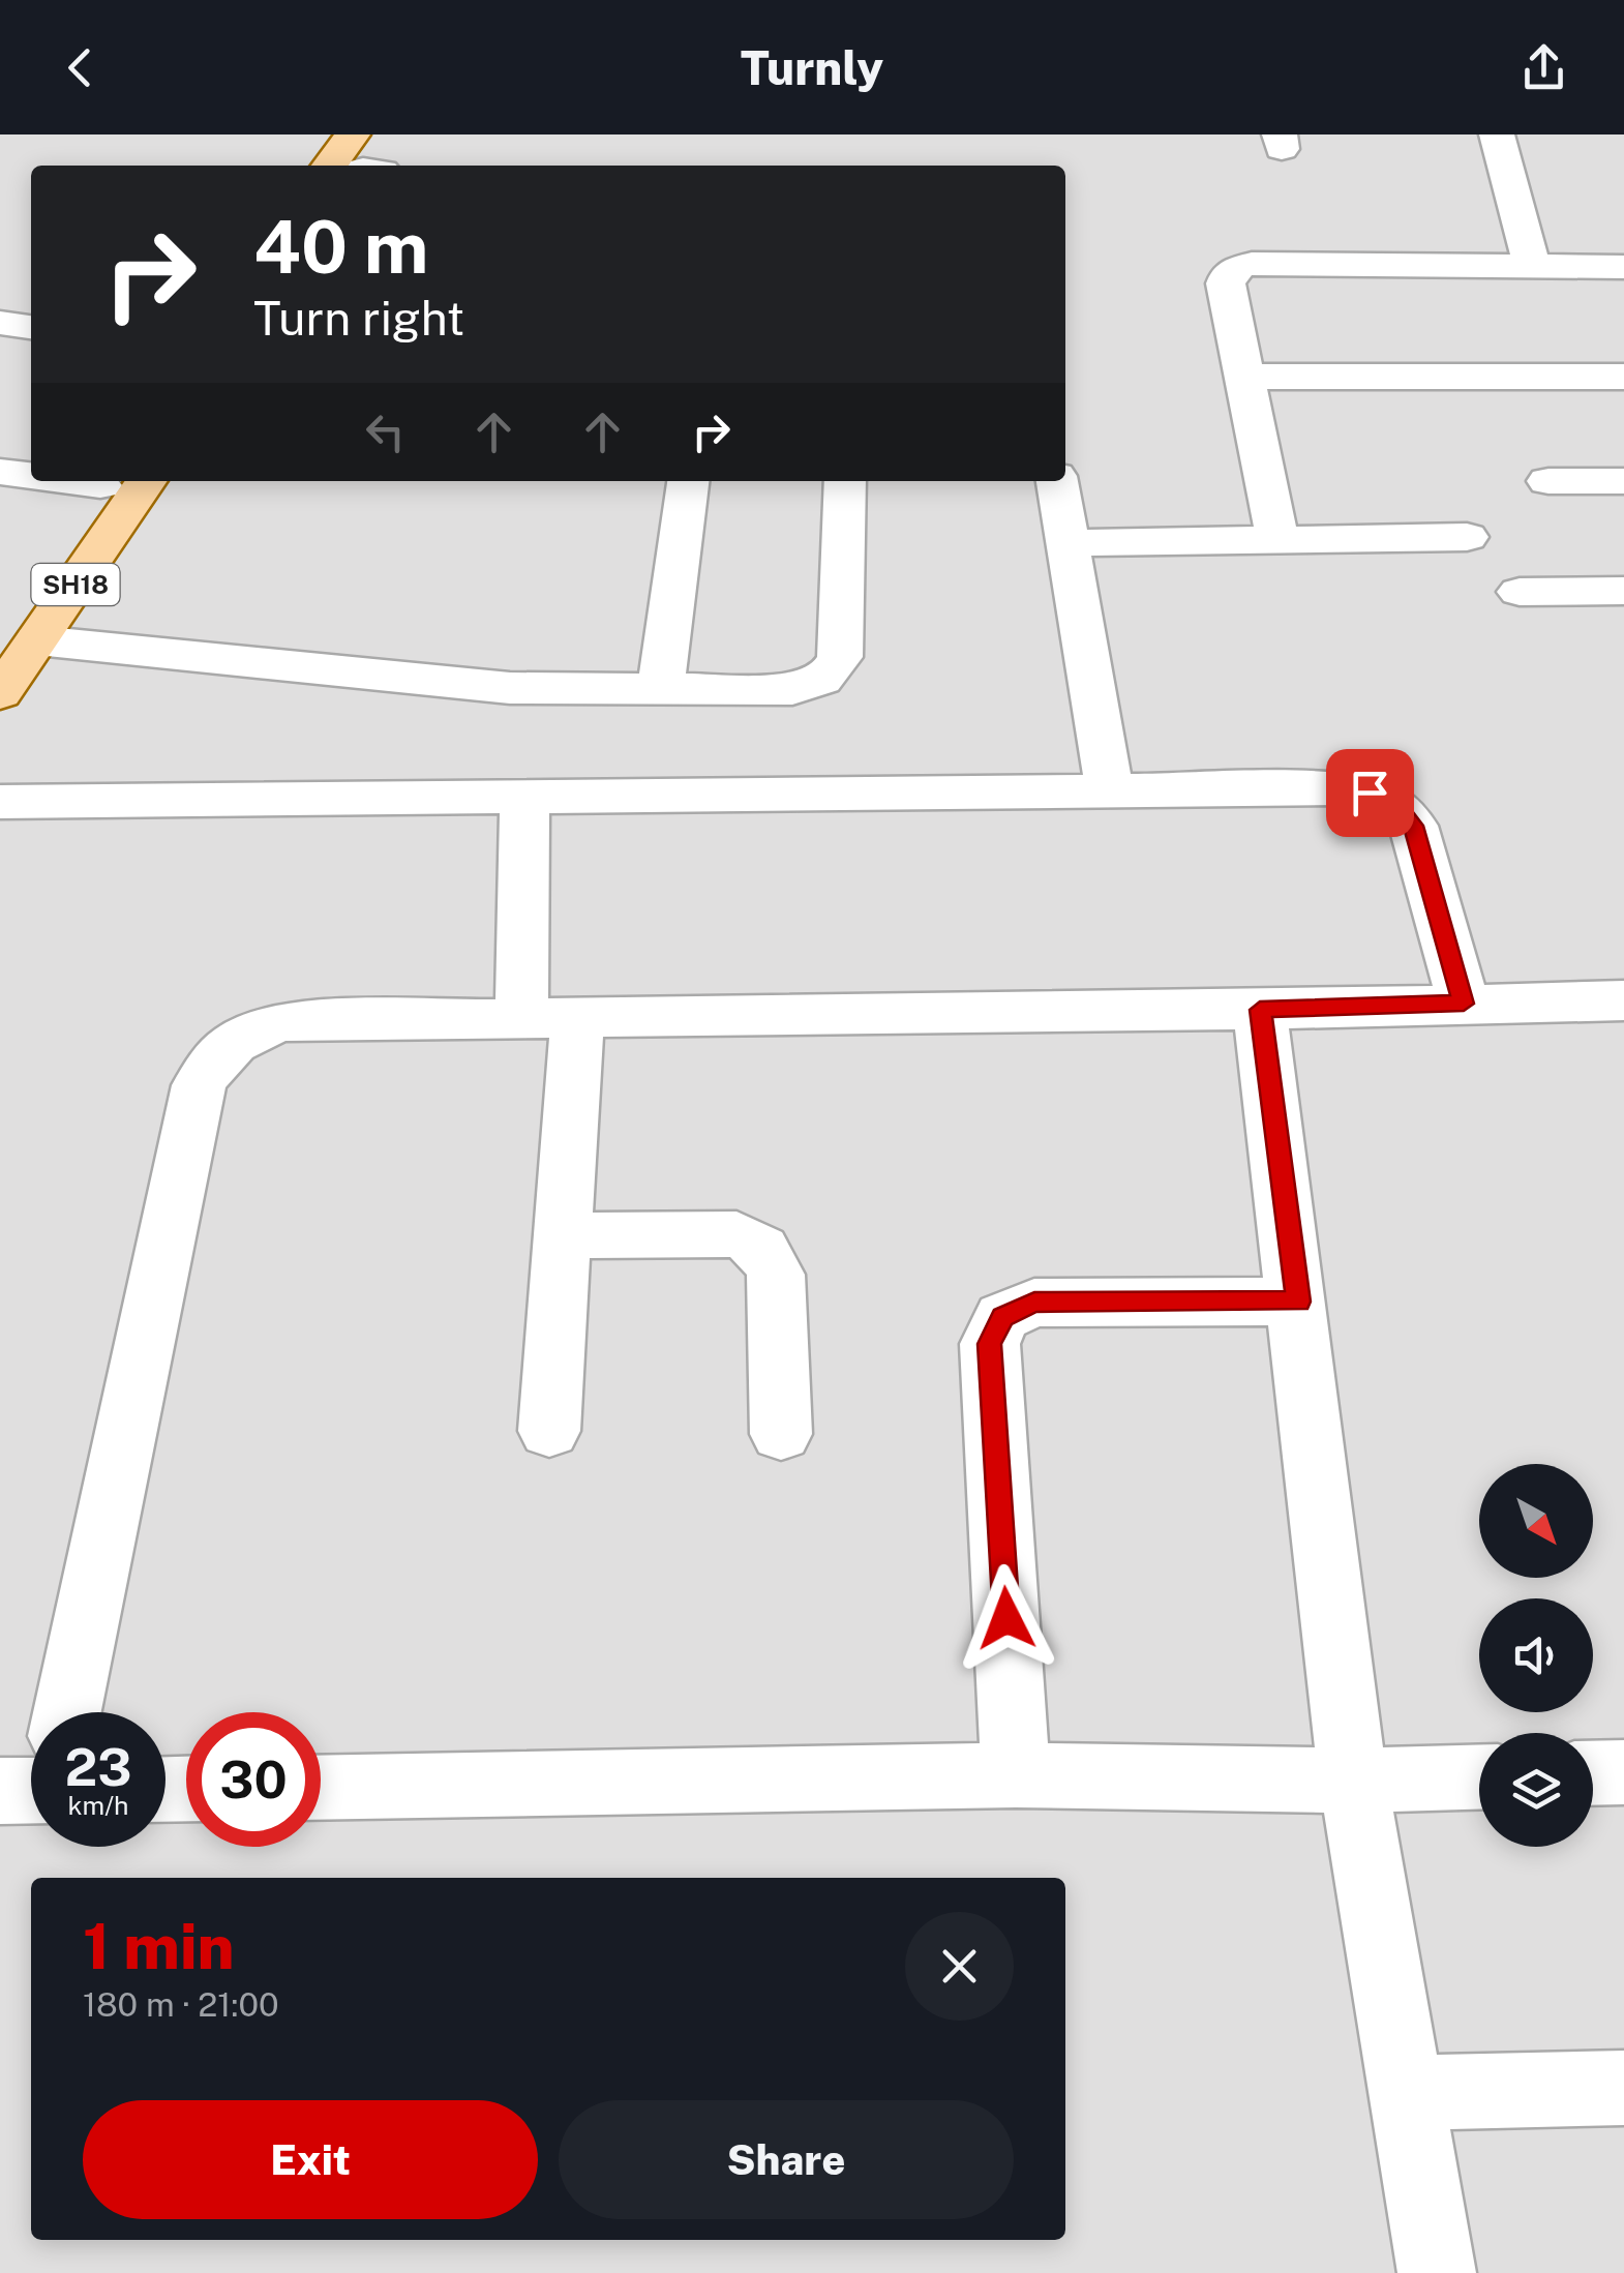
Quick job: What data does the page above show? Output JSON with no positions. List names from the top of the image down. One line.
{"streets":{"main road":["SH18"]},"north":"bottom right","page":{"header":"Turnly","turn":["40 m","Turn right"],"speed":"23 km/h","limit":"30","heading":["1 min","180 m · 21:00"],"buttons":["Exit","Share"]}}
